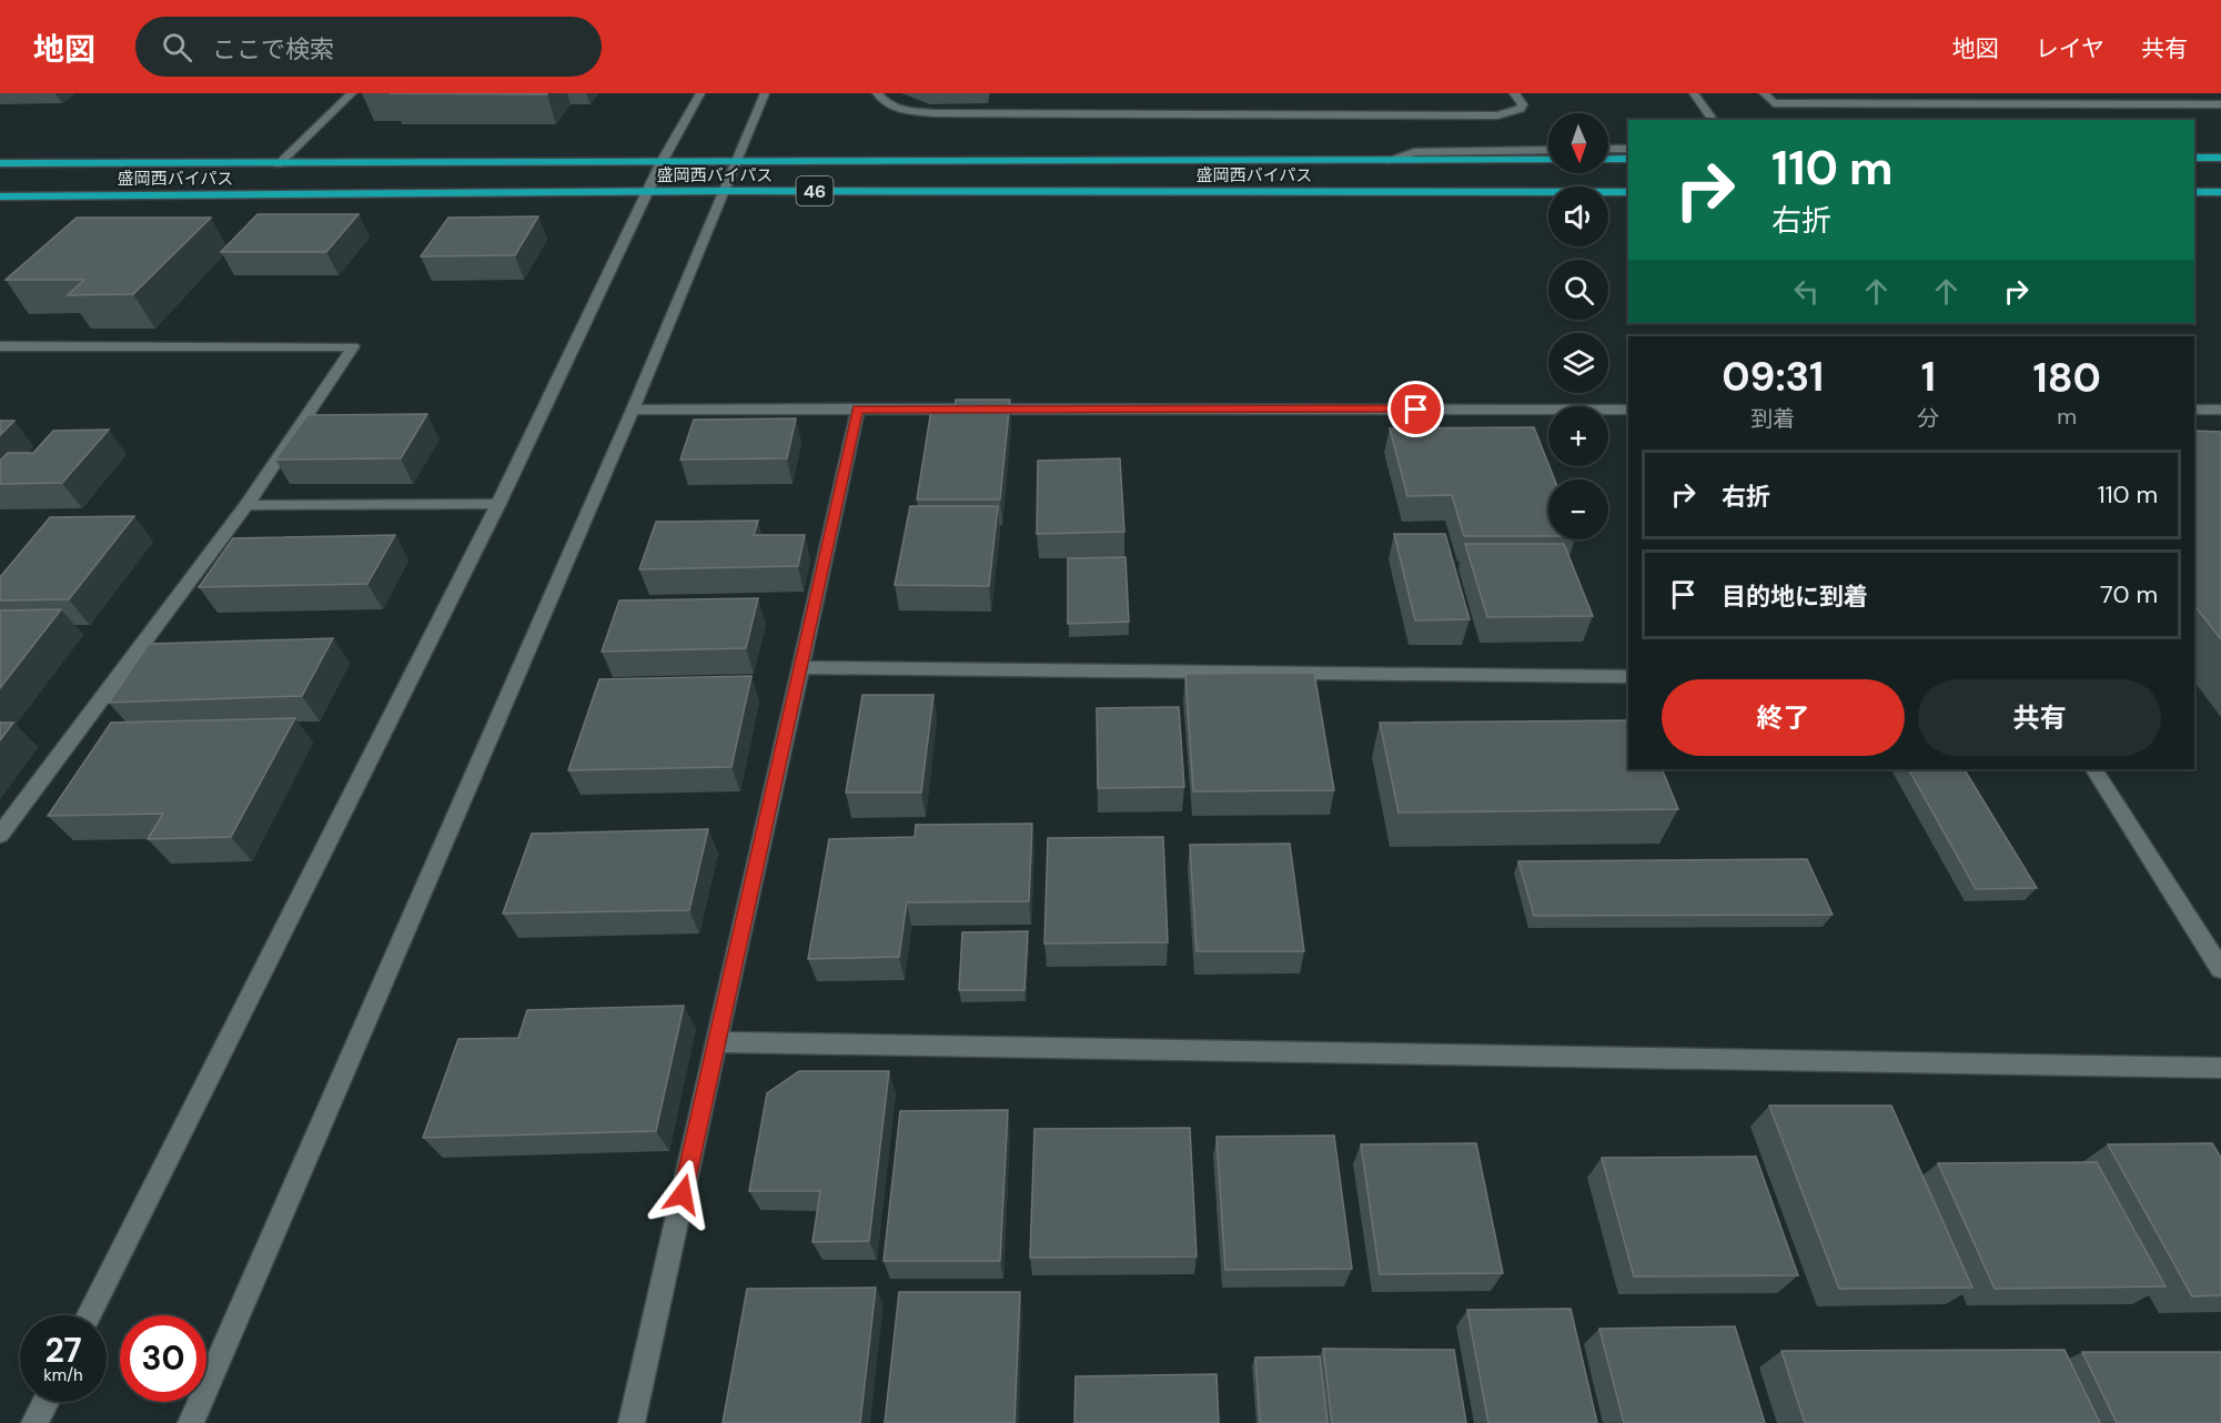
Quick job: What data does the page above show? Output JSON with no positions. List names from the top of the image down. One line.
{"streets":{"highway":["盛岡西バイパス","46"]},"north":"bottom","page":{"header":"地図","search":"ここで検索","nav":["地図","レイヤ","共有"],"map_buttons":["+","−"],"turn":["110 m","右折"],"eta":["09:31","到着","1","分","180","m"],"list":[{"name":"右折","value":"110 m"},{"name":"目的地に到着","value":"70 m"}],"buttons":["終了","共有"],"speed":"27 km/h","limit":"30"}}
